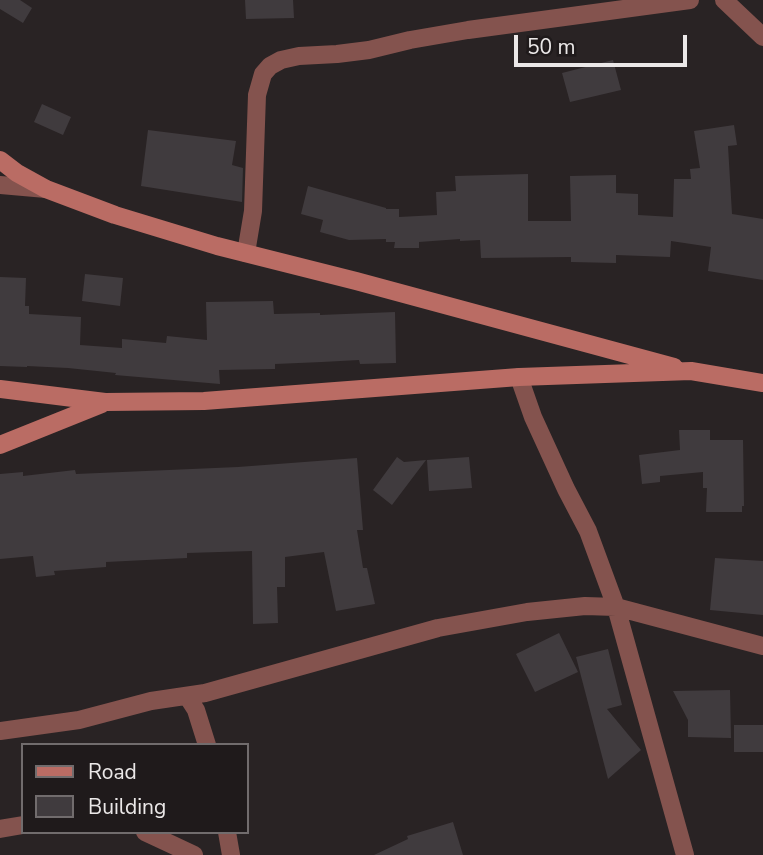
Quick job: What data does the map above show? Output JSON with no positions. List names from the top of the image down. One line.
{"legend":["Road","Building"],"scale_bar":"50 m"}
